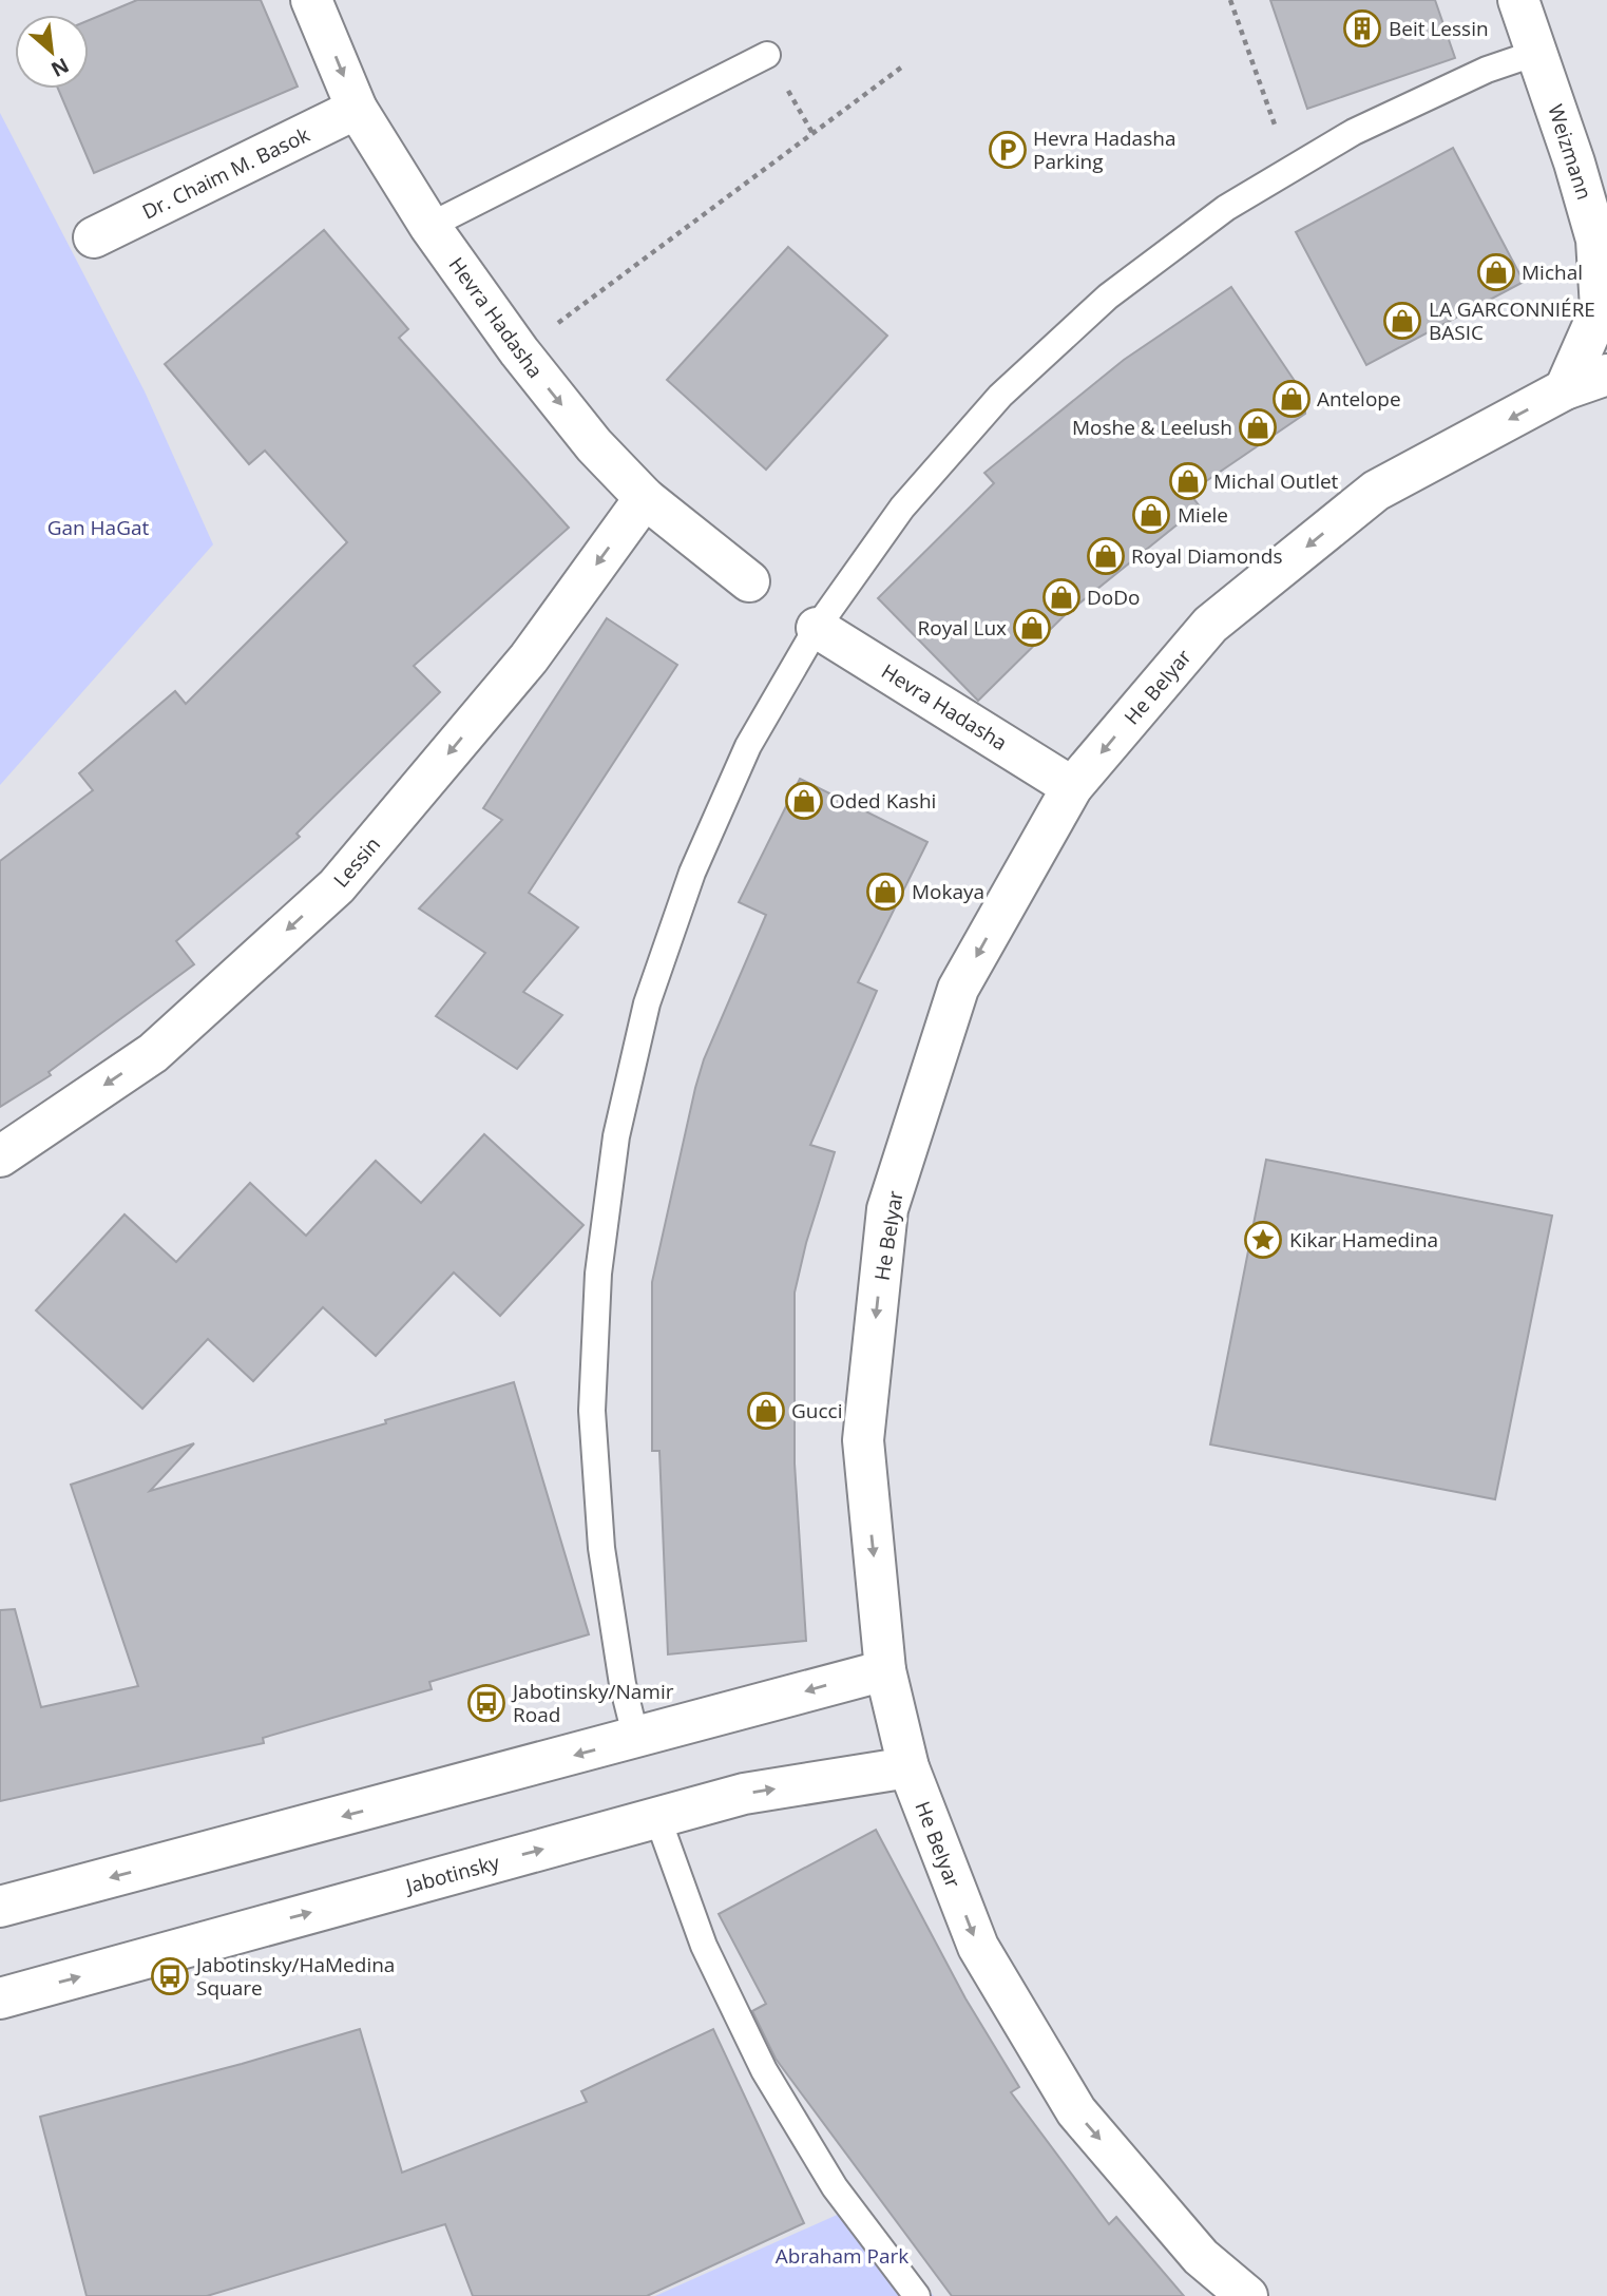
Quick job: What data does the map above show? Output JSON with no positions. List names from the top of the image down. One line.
{"streets":{"street":["Weizmann","Dr. Chaim M. Basok","Hevra Hadasha","He BeIyar","Lessin","Jabotinsky"]},"crossings":[["Weizmann","He BeIyar"],["Dr. Chaim M. Basok","Hevra Hadasha"],["Hevra Hadasha","He BeIyar"],["Hevra Hadasha","Lessin"],["He BeIyar","Jabotinsky"]],"one_way":["He BeIyar","Lessin"],"parks":["Gan HaGat","Abraham Park"],"places":{"building":["Beit Lessin"],"parking":["Hevra Hadasha Parking"],"shop":["Michal","LA GARCONNIÉRE BASIC","Antelope","Moshe & Leelush","Michal Outlet","Miele","Royal Diamonds","DoDo","Royal Lux","Oded Kashi","Mokaya","Gucci"],"place":["Kikar Hamedina"],"bus stop":["Jabotinsky/Namir Road","Jabotinsky/HaMedina Square"]},"north":"bottom right"}
